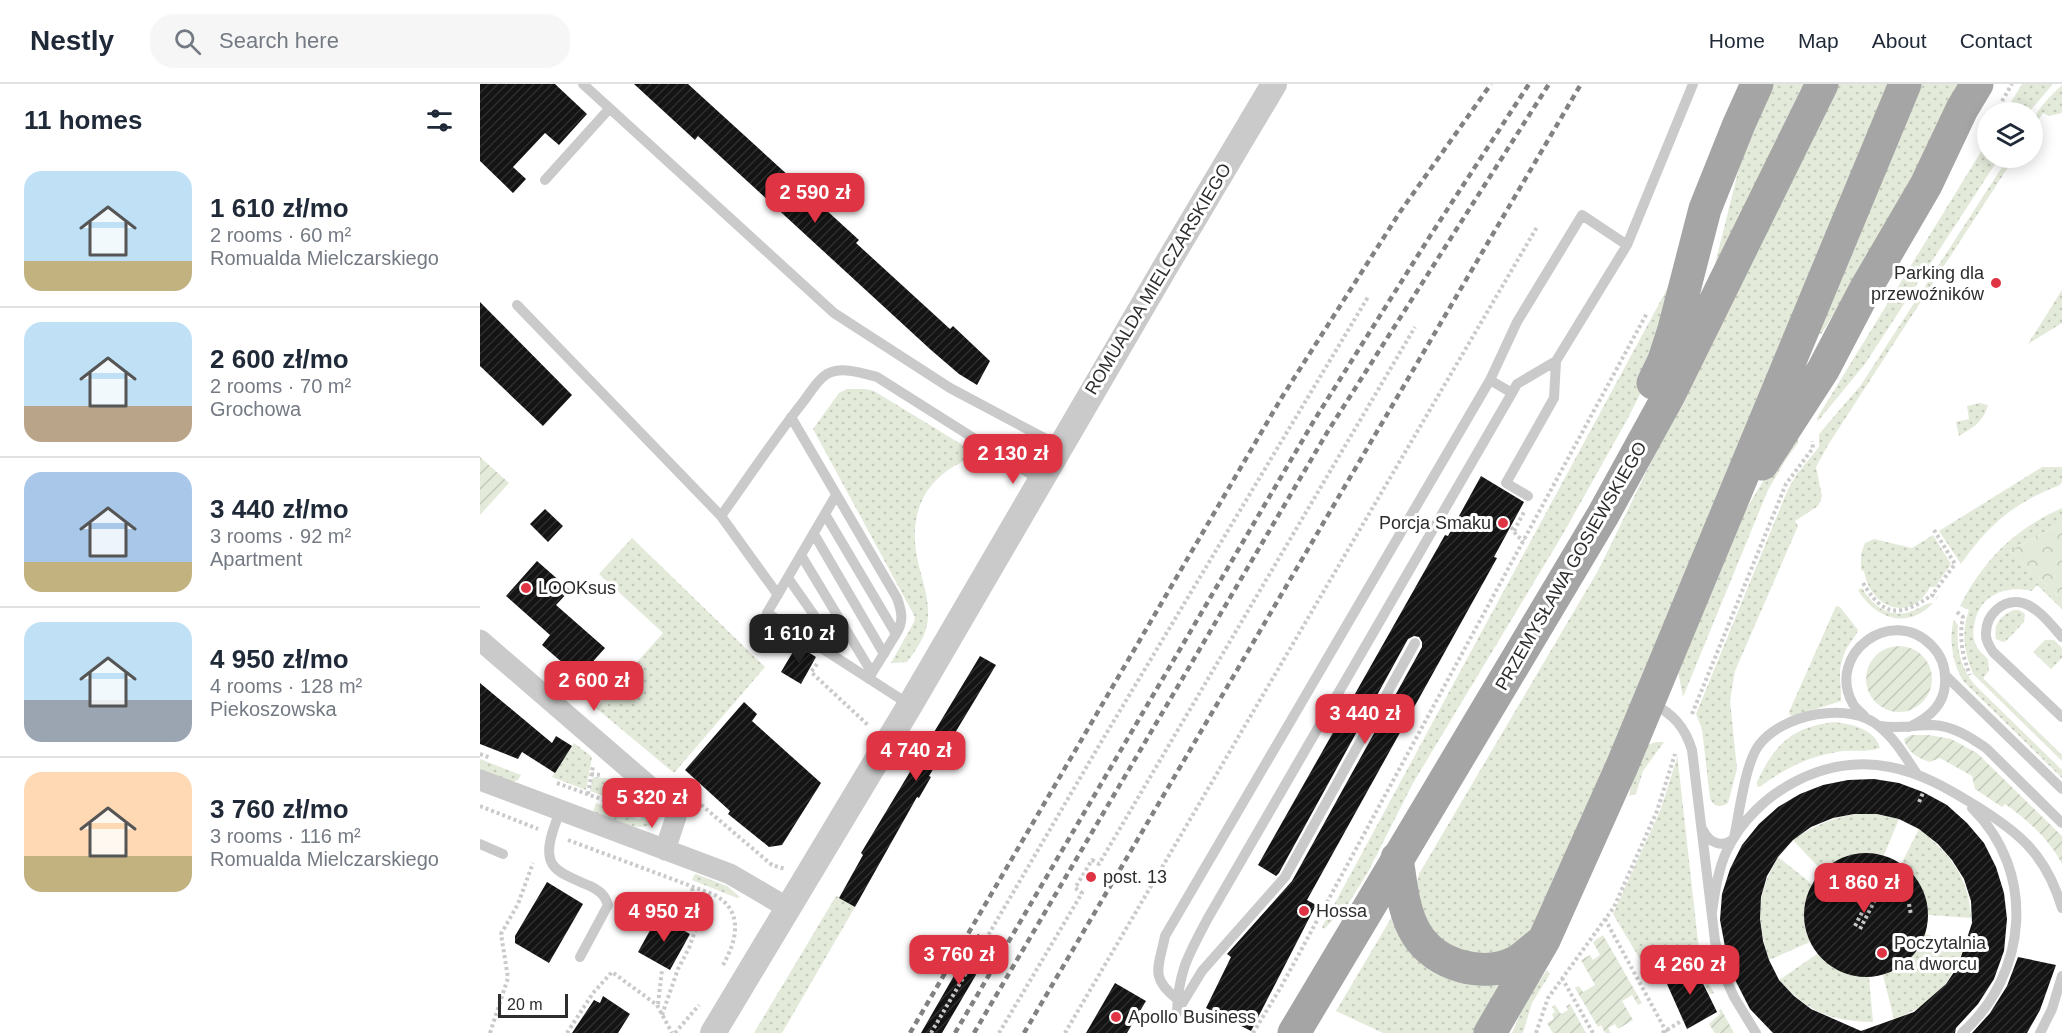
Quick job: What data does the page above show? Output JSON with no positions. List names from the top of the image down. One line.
{"streets":{"main road":["PRZEMYSŁAWA GOSIEWSKIEGO"],"street":["ROMUALDA MIELCZARSKIEGO"]},"places":["Parking dla przewoźników","Porcja Smaku","LOOKsus","post. 13","Hossa","Poczytalnia na dworcu","Apollo Business"],"scale_bar":"20 m","page":{"header":"Nestly","search":"Search here","nav":["Home","Map","About","Contact"],"heading":"11 homes","list":[{"name":"1 610 zł/mo","note":"2 rooms · 60 m² · Romualda Mielczarskiego"},{"name":"2 600 zł/mo","note":"2 rooms · 70 m² · Grochowa"},{"name":"3 440 zł/mo","note":"3 rooms · 92 m² · Apartment"},{"name":"4 950 zł/mo","note":"4 rooms · 128 m² · Piekoszowska"},{"name":"3 760 zł/mo","note":"3 rooms · 116 m² · Romualda Mielczarskiego"}],"price":["2 590 zł","2 130 zł","1 610 zł","2 600 zł","3 440 zł","4 740 zł","5 320 zł","1 860 zł","4 950 zł","3 760 zł","4 260 zł"],"scale":"20 m"}}
